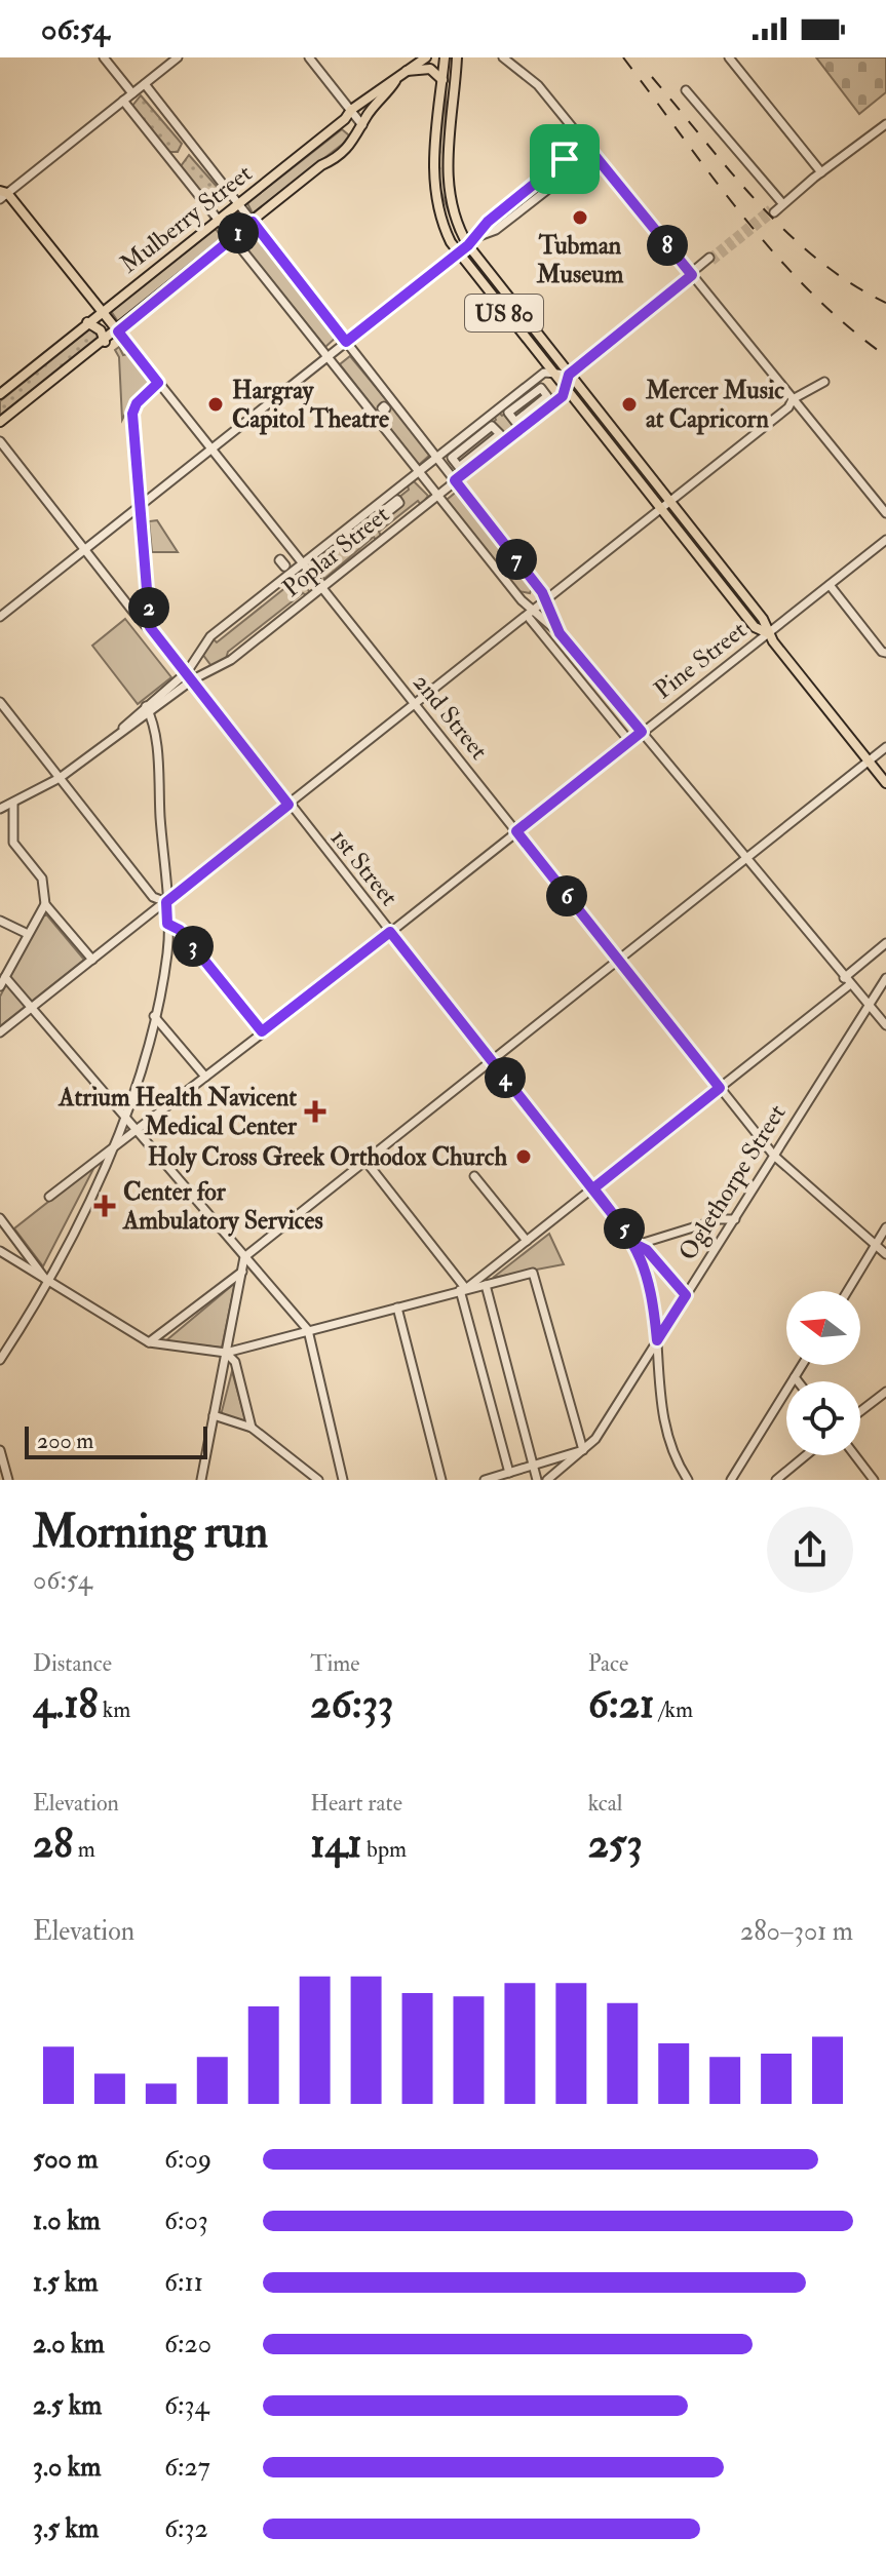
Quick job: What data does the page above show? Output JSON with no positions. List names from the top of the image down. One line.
{"streets":{"main road":["Mulberry Street","US 80","2nd Street"],"street":["Poplar Street","Pine Street","1st Street","Oglethorpe Street"]},"crossings":[["Mulberry Street","2nd Street"],["US 80","Poplar Street"],["US 80","Pine Street"],["Poplar Street","2nd Street"],["Poplar Street","1st Street"],["Pine Street","2nd Street"],["Pine Street","1st Street"],["2nd Street","Oglethorpe Street"],["1st Street","Oglethorpe Street"]],"places":{"other":["Tubman Museum","Hargray Capitol Theatre","Mercer Music at Capricorn","Holy Cross Greek Orthodox Church"],"health":["Atrium Health Navicent Medical Center","Center for Ambulatory Services"]},"scale_bar":"200 m","north":"left","page":{"status":"06:54","pins":["1","8","7","2","6","3","4","5"],"scale":"200 m","heading":["Morning run","06:54"],"stats":[["Distance","4.18 km"],["Time","26:33"],["Pace","6:21 /km"],["Elevation","28 m"],["Heart rate","141 bpm"],["kcal","253"]],"chart":["Elevation","280–301 m"],"list":[{"name":"500 m","note":"6:09"},{"name":"1.0 km","note":"6:03"},{"name":"1.5 km","note":"6:11"},{"name":"2.0 km","note":"6:20"},{"name":"2.5 km","note":"6:34"},{"name":"3.0 km","note":"6:27"},{"name":"3.5 km","note":"6:32"}]}}
